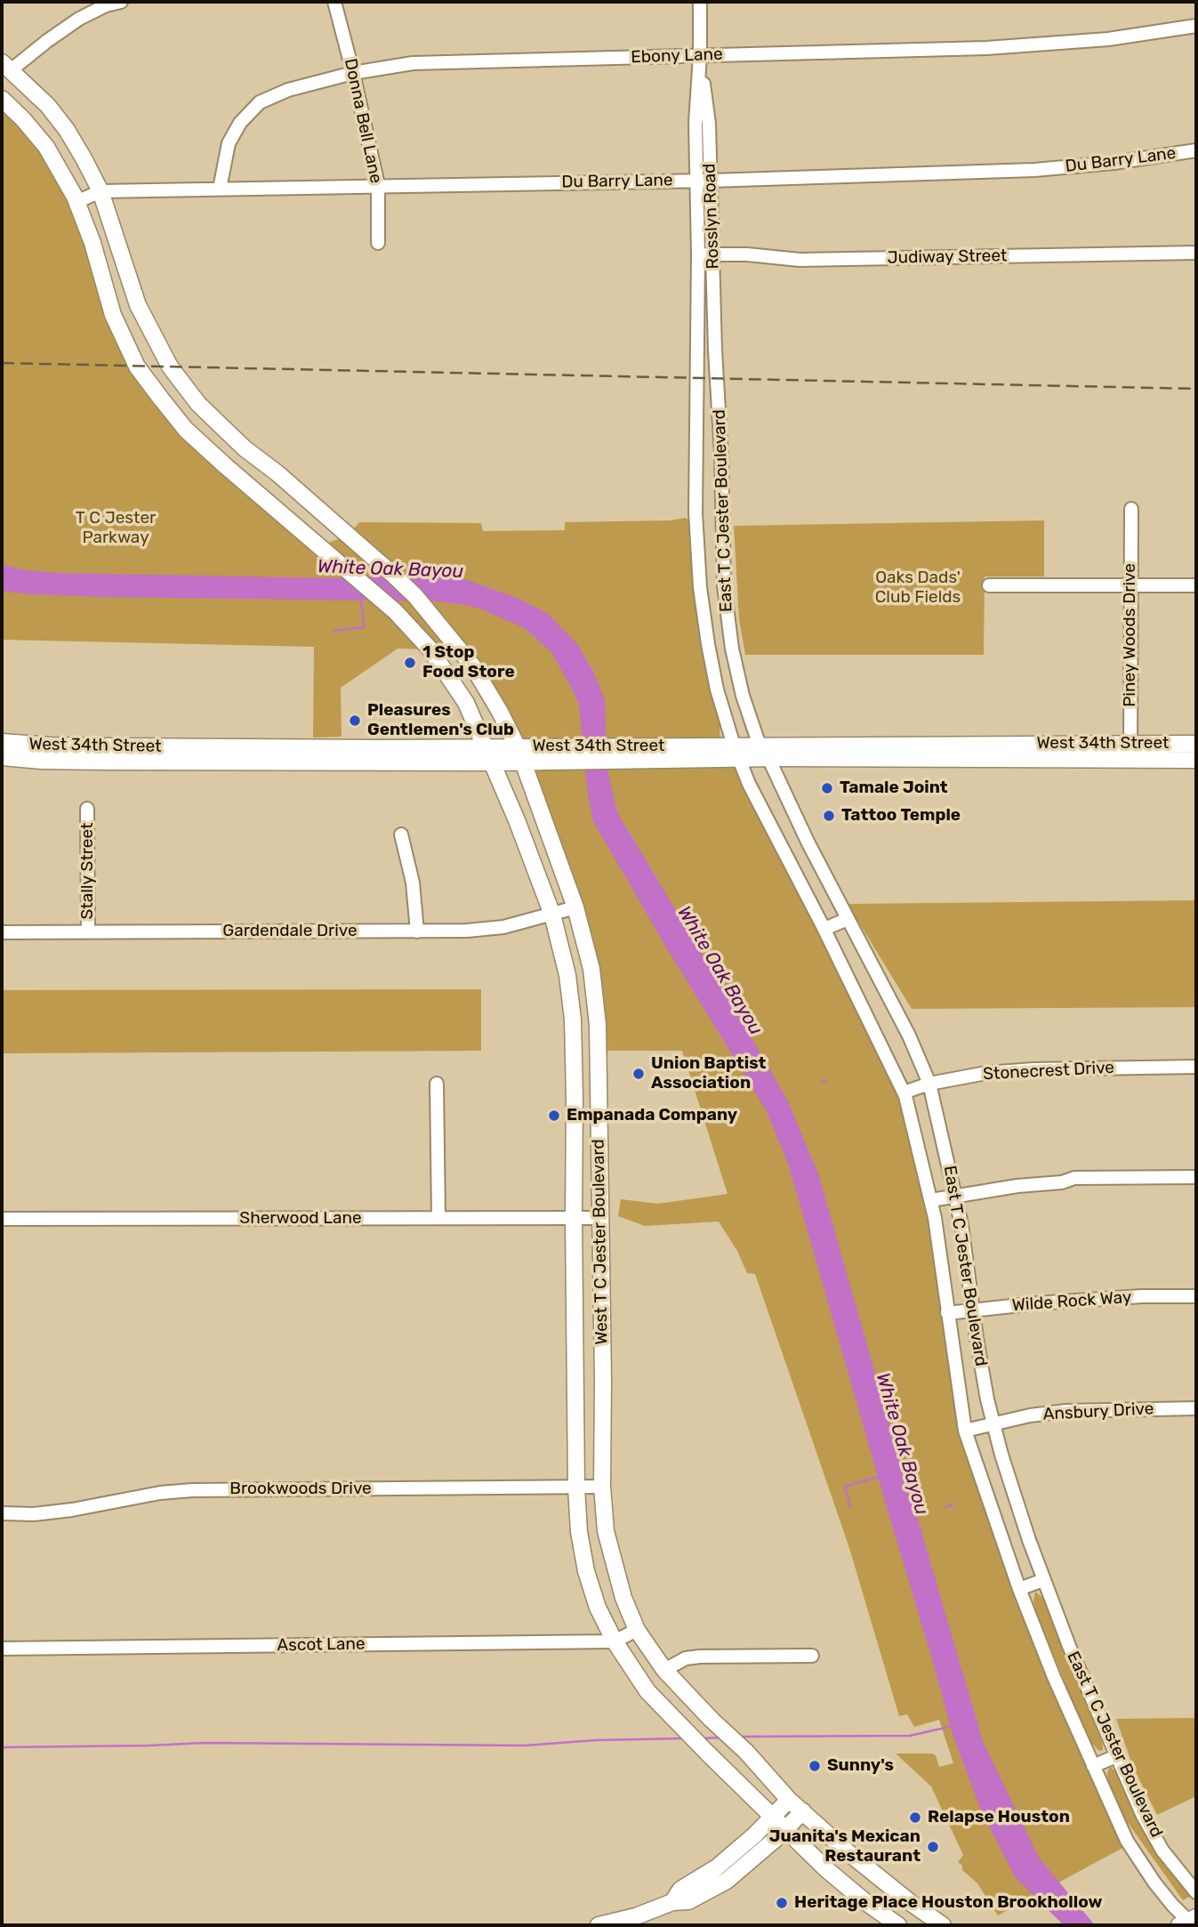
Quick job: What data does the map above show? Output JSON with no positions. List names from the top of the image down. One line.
{"streets":{"main road":["West 34th Street","West T C Jester Boulevard"],"street":["Ebony Lane","Donna Bell Lane","Du Barry Lane","Rosslyn Road","Judiway Street","East T C Jester Boulevard","Piney Woods Drive","Stally Street","Gardendale Drive","Stonecrest Drive","Sherwood Lane","Wilde Rock Way","Ansbury Drive","Brookwoods Drive","Ascot Lane"]},"crossings":[["Ebony Lane","Donna Bell Lane"],["Ebony Lane","Du Barry Lane"],["Ebony Lane","Rosslyn Road"],["Donna Bell Lane","Du Barry Lane"],["Du Barry Lane","Rosslyn Road"],["Du Barry Lane","West T C Jester Boulevard"],["Rosslyn Road","Judiway Street"],["Rosslyn Road","East T C Jester Boulevard"],["East T C Jester Boulevard","West 34th Street"],["East T C Jester Boulevard","Stonecrest Drive"],["East T C Jester Boulevard","Wilde Rock Way"],["East T C Jester Boulevard","Ansbury Drive"],["Piney Woods Drive","West 34th Street"],["West 34th Street","West T C Jester Boulevard"],["Stally Street","Gardendale Drive"],["Gardendale Drive","West T C Jester Boulevard"],["Sherwood Lane","West T C Jester Boulevard"],["West T C Jester Boulevard","Brookwoods Drive"],["West T C Jester Boulevard","Ascot Lane"]],"water":["White Oak Bayou"],"parks":["T C Jester Parkway","Oaks Dads' Club Fields"],"places":["1 Stop Food Store","Pleasures Gentlemen's Club","Tamale Joint","Tattoo Temple","Union Baptist Association","Empanada Company","Sunny's","Relapse Houston","Juanita's Mexican Restaurant","Heritage Place Houston Brookhollow"]}
